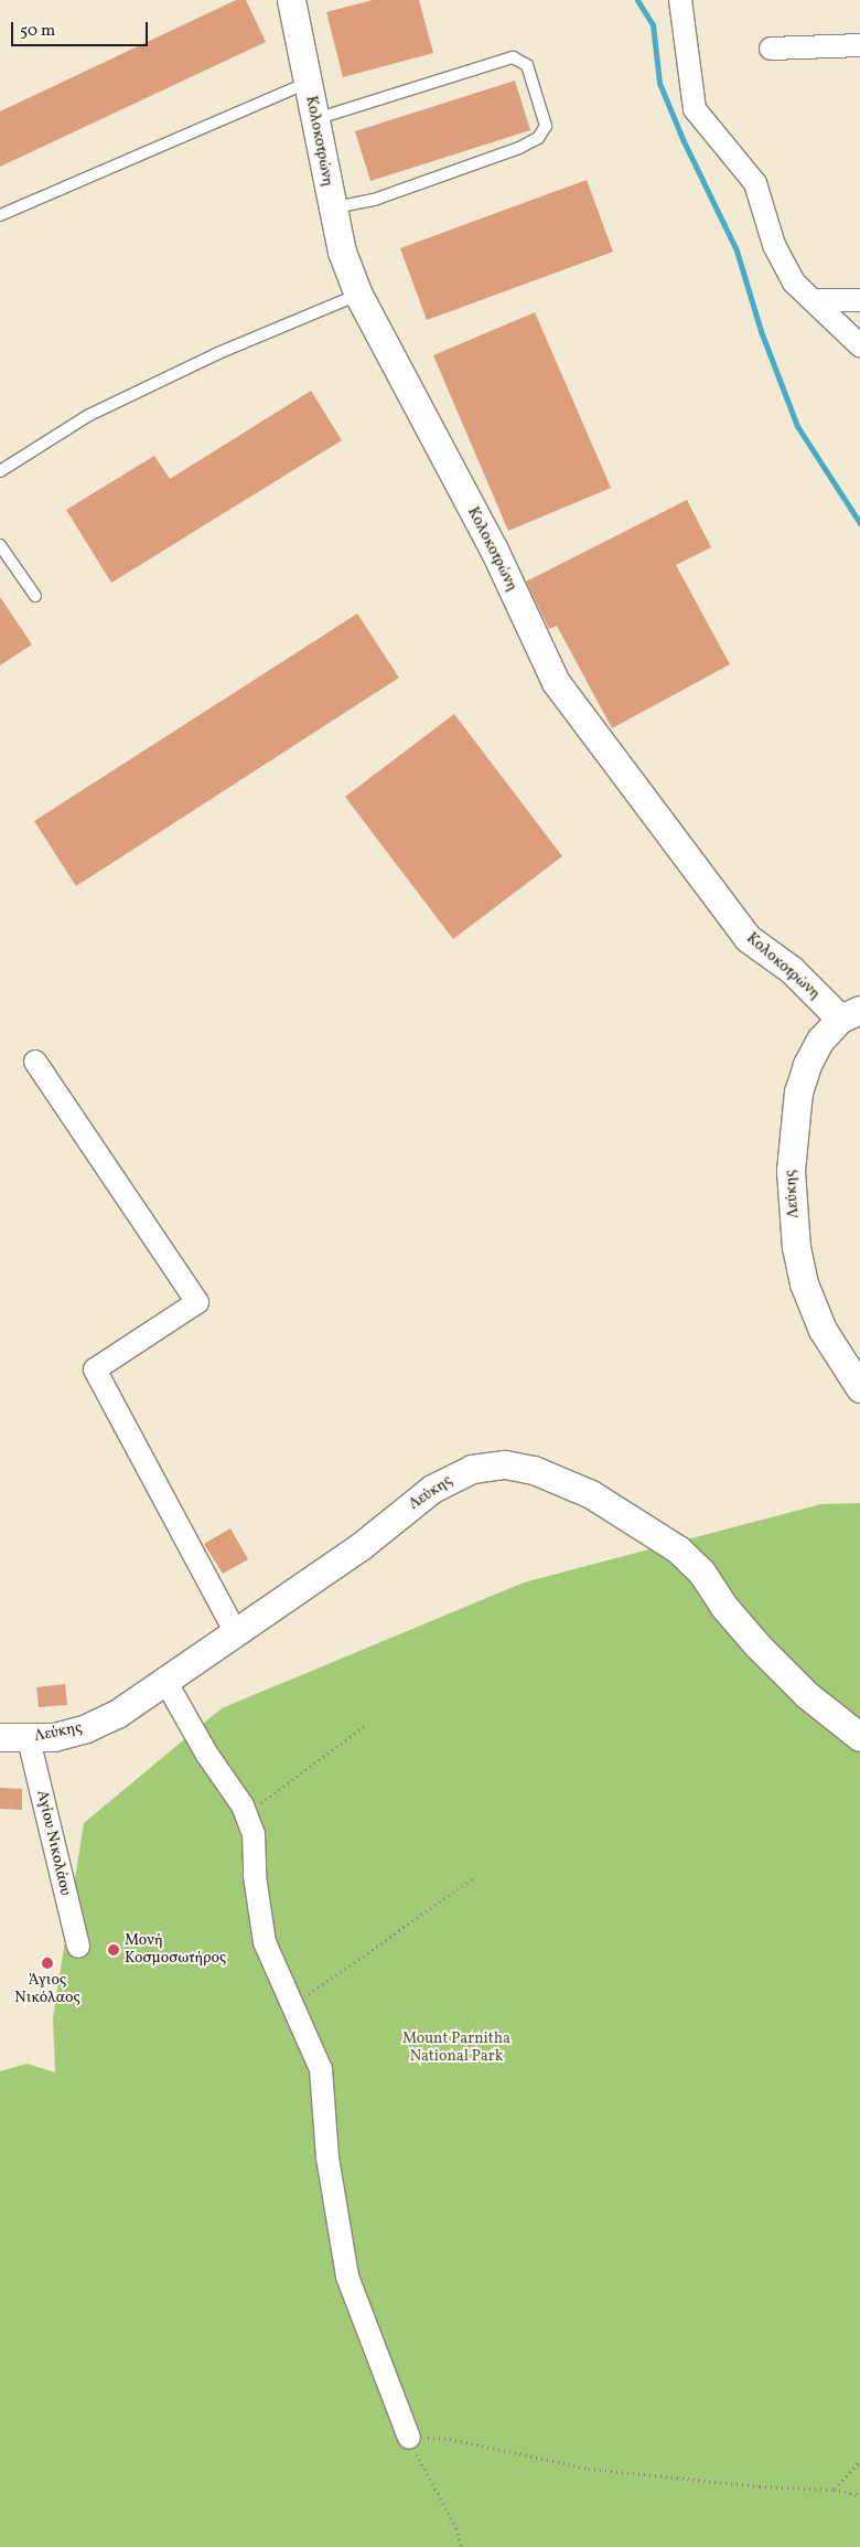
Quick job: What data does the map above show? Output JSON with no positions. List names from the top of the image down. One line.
{"streets":{"street":["Κολοκοτρώνη","Λεύκης","Αγίου Νικολάου"]},"crossings":[["Κολοκοτρώνη","Λεύκης"],["Λεύκης","Αγίου Νικολάου"]],"parks":["Mount Parnitha National Park"],"places":["Μονή Κοσμοσωτήρος","Άγιος Νικόλαος"],"scale_bar":"50 m"}
